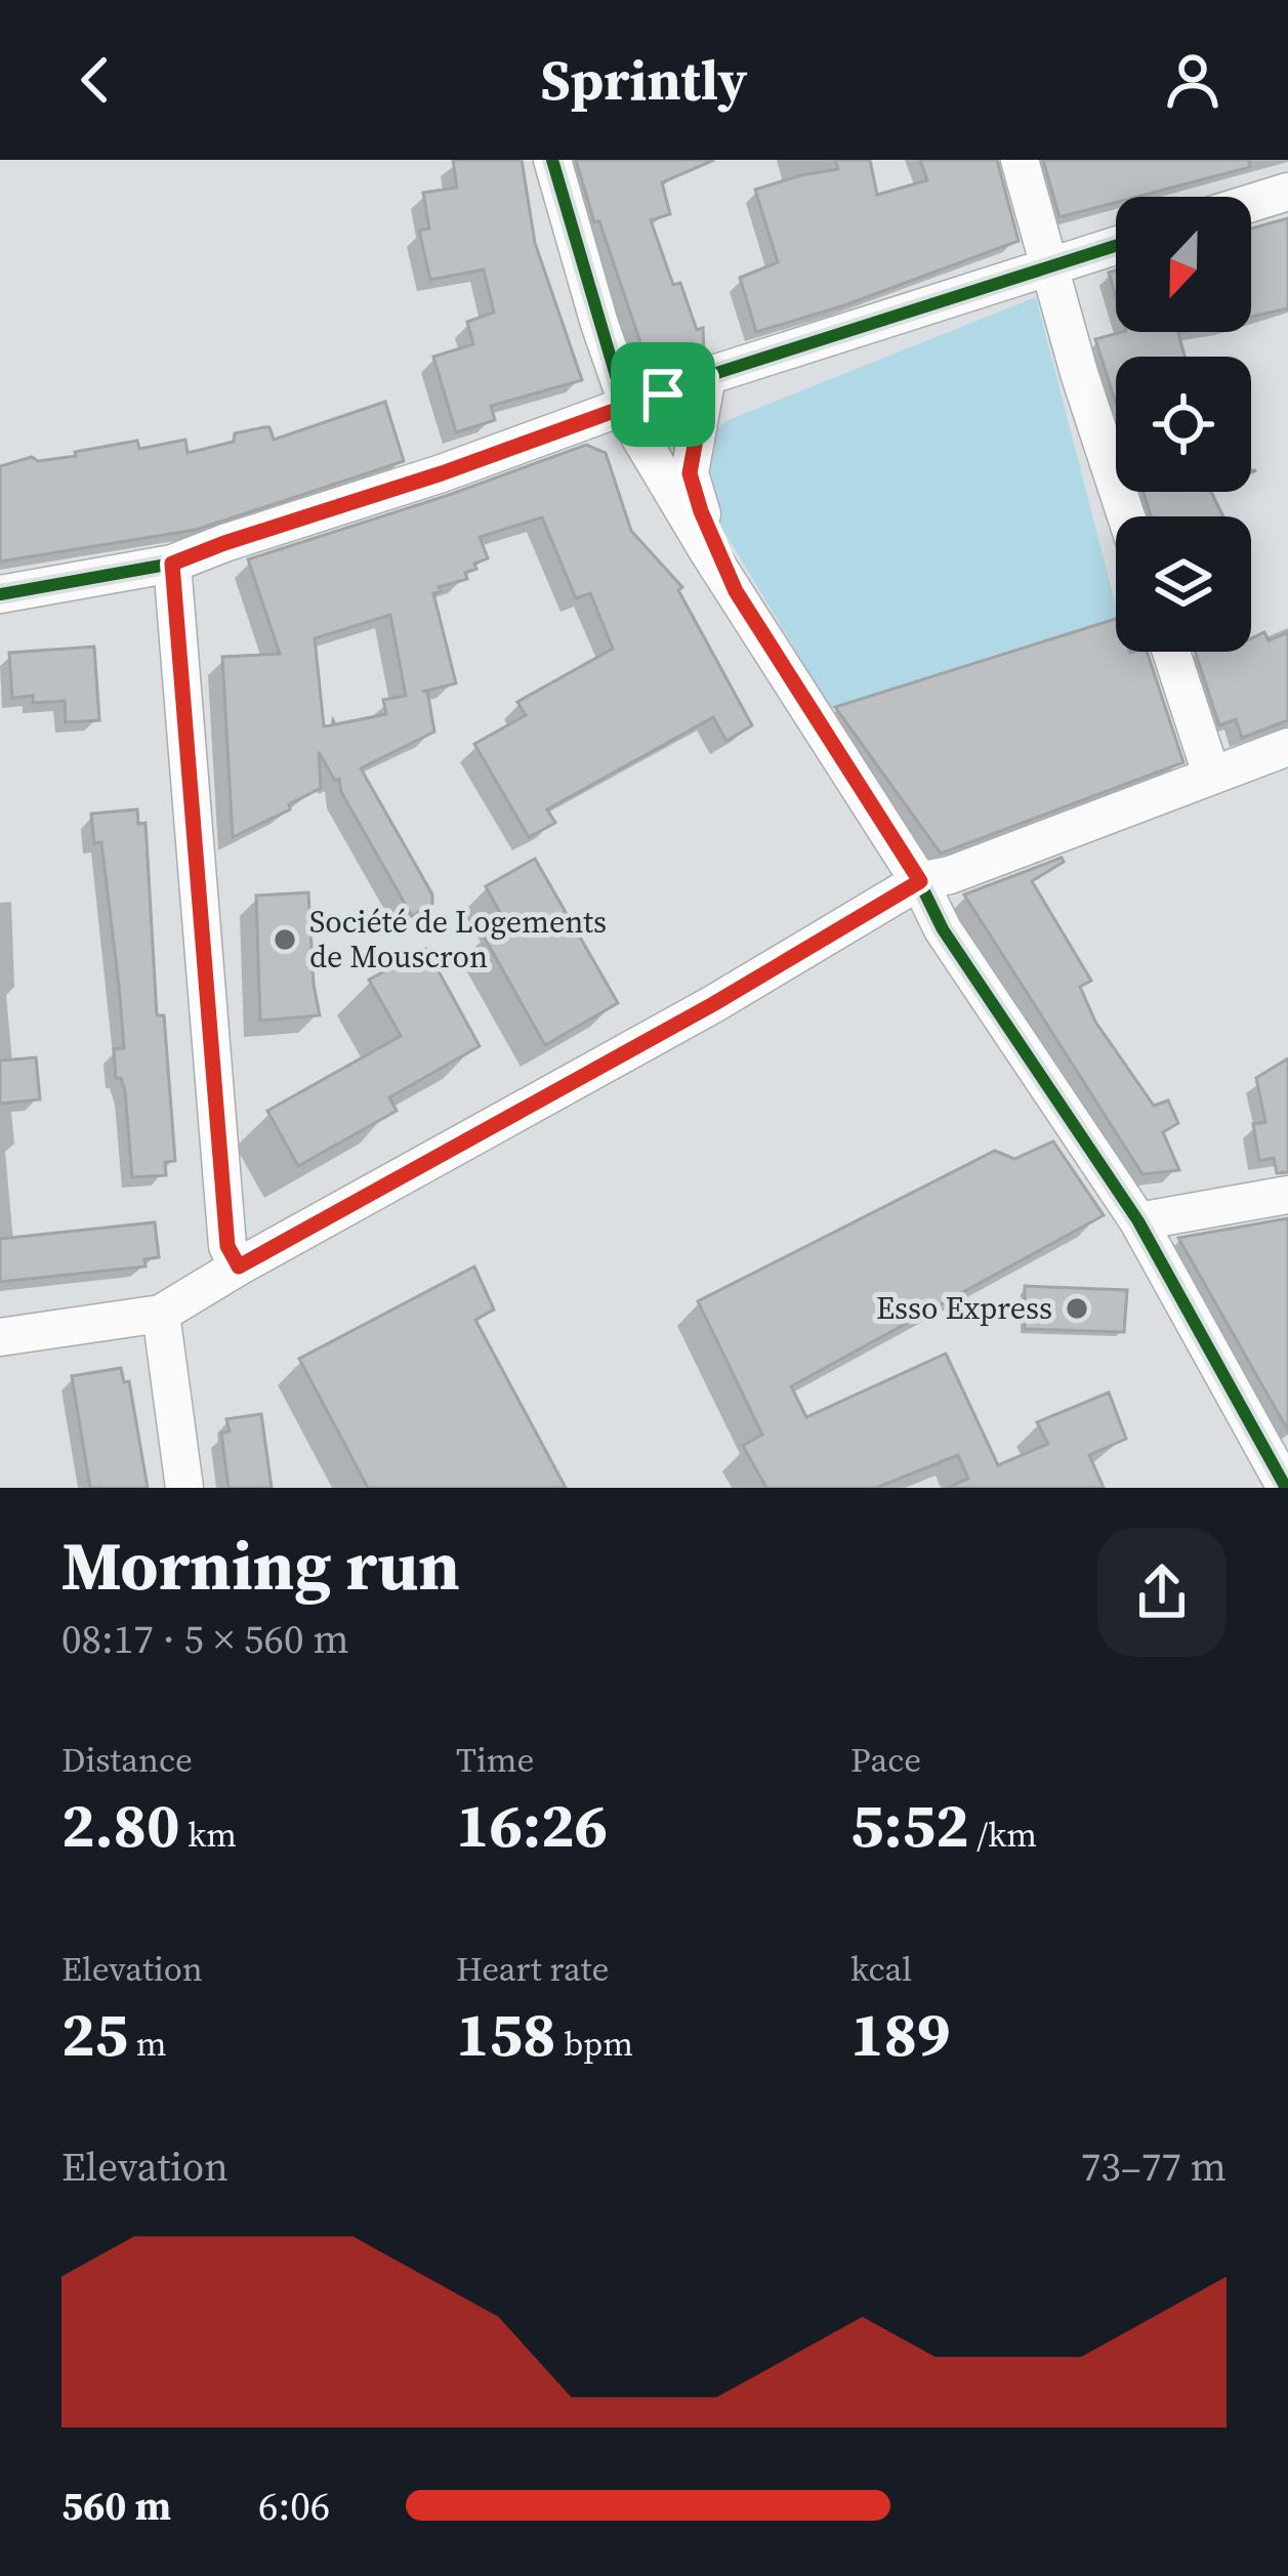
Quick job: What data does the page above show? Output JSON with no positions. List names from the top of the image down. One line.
{"places":["Société de Logements de Mouscron","Esso Express"],"north":"bottom","page":{"header":"Sprintly","heading":["Morning run","08:17 · 5 × 560 m"],"stats":[["Distance","2.80 km"],["Time","16:26"],["Pace","5:52 /km"],["Elevation","25 m"],["Heart rate","158 bpm"],["kcal","189"]],"chart":["Elevation","73–77 m"],"list":[{"name":"560 m","note":"6:06"}]}}
